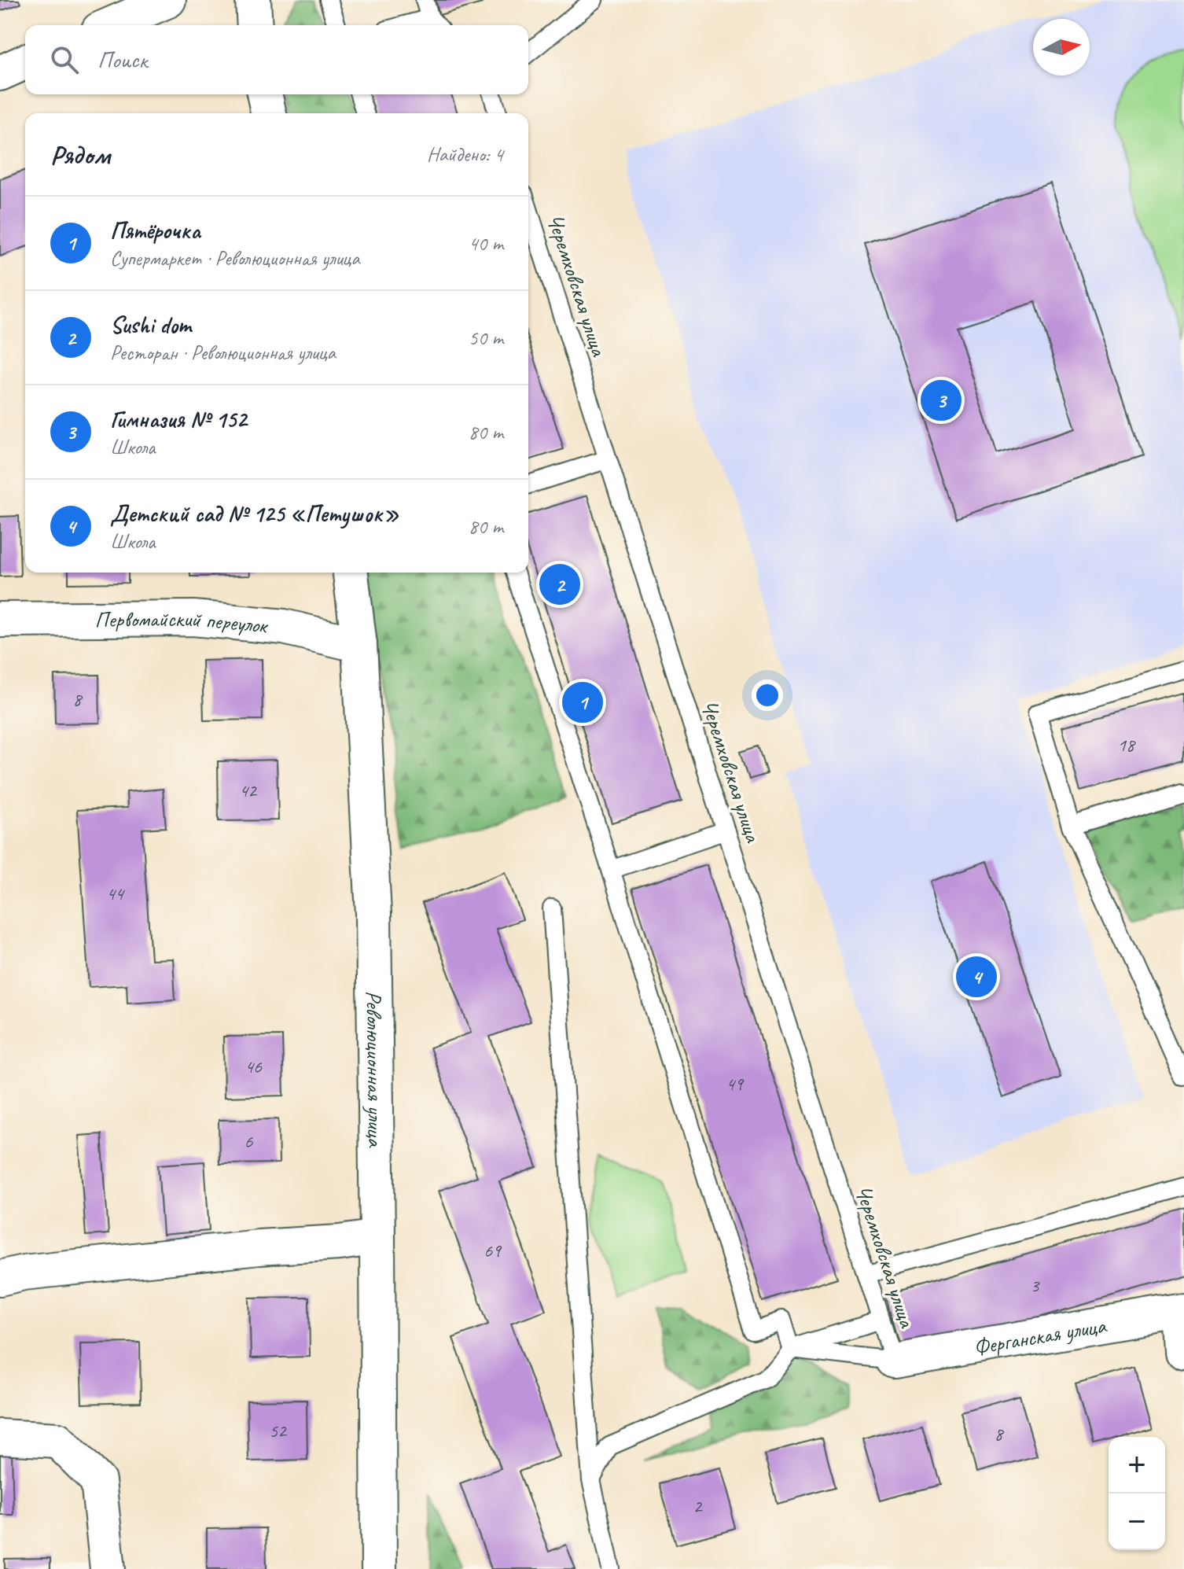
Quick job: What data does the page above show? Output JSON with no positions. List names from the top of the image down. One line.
{"streets":{"street":["Первомайский переулок","Революционная улица","Ферганская улица"],"lane":["Черемховская улица"]},"crossings":[["Черемховская улица","Ферганская улица"],["Первомайский переулок","Революционная улица"]],"house_numbers":["8","18","42","44","46","49","6","69","3","52","8","2"],"north":"right","page":{"search":"Поиск","heading":["Рядом","Найдено: 4"],"list":[{"mark":"1","name":"Пятёрочка","note":"Супермаркет · Революционная улица","value":"40 m"},{"mark":"2","name":"Sushi dom","note":"Ресторан · Революционная улица","value":"50 m"},{"mark":"3","name":"Гимназия № 152","note":"Школа","value":"80 m"},{"mark":"4","name":"Детский сад № 125 «Петушок»","note":"Школа","value":"80 m"}],"pins":["3","2","1","4"],"map_buttons":["+","−"]}}
